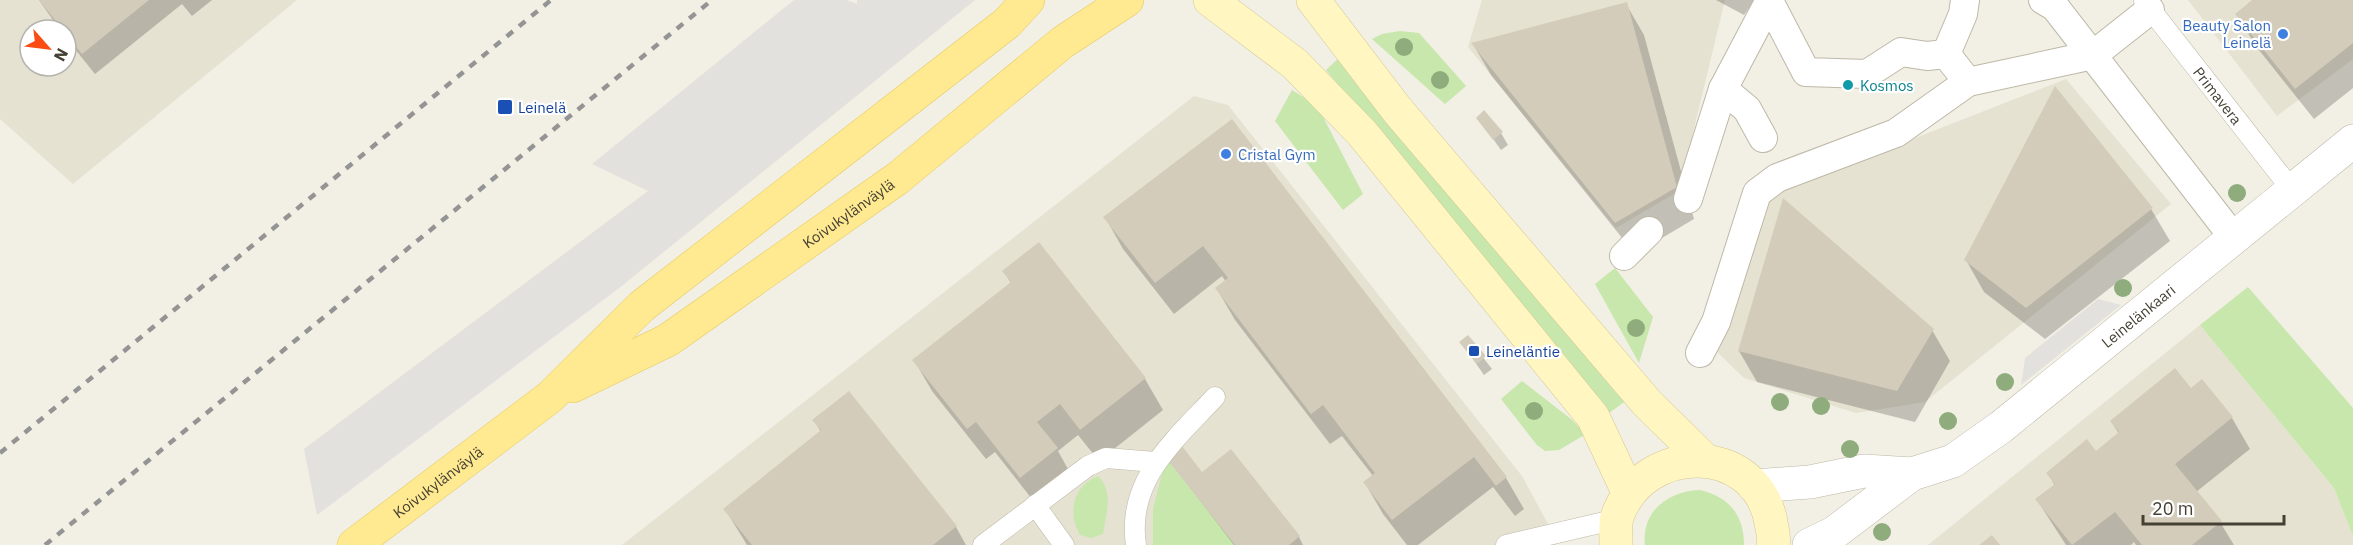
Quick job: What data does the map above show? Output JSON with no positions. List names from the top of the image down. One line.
{"streets":{"main road":["Koivukylänväylä"],"street":["Leinelänkaari"],"lane":["Primavera"]},"crossings":[["Primavera","Leinelänkaari"]],"places":{"other":["Beauty Salon Leinelä","Kosmos","Cristal Gym"],"transit":["Leinelä","Leineläntie"]},"scale_bar":"20 m","north":"bottom right"}
